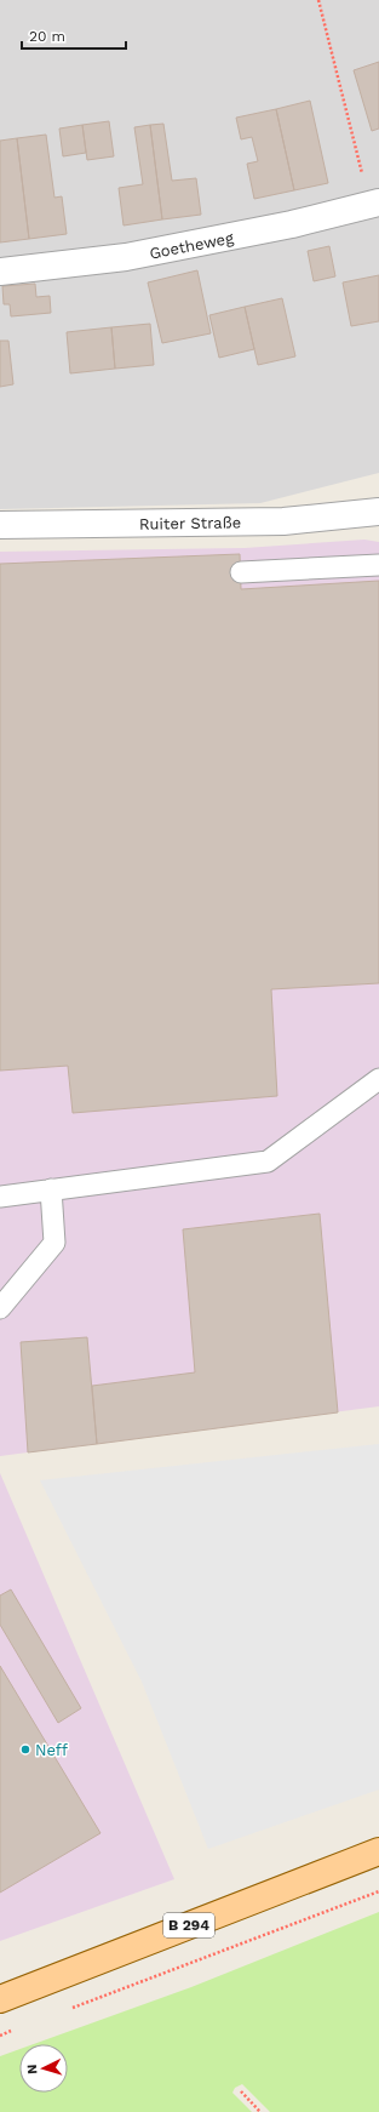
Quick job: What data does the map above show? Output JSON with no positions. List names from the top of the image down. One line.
{"streets":{"main road":["B 294"],"street":["Goetheweg","Ruiter Straße"]},"places":["Neff"],"scale_bar":"20 m","north":"left"}
